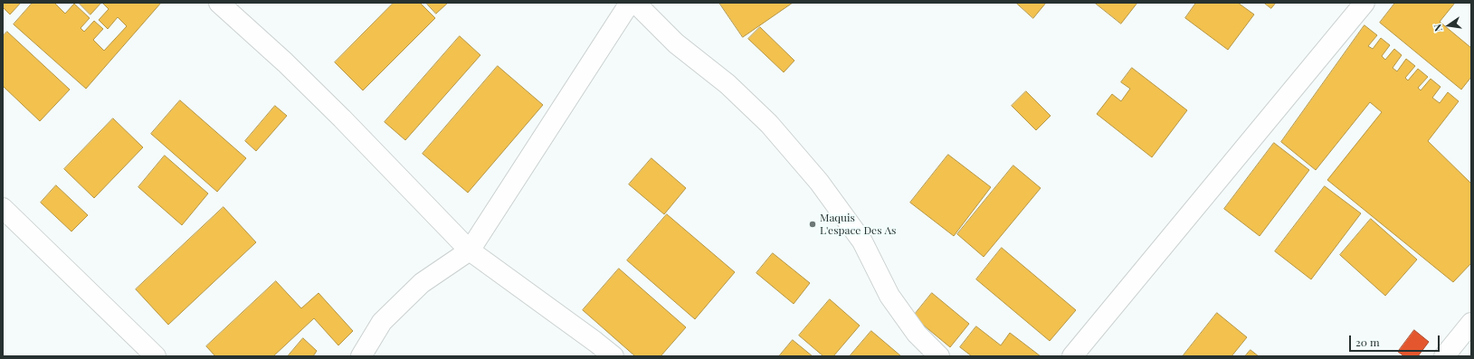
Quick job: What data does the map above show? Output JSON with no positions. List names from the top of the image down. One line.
{"places":["Maquis L'espace Des As"],"scale_bar":"20 m","north":"left"}
